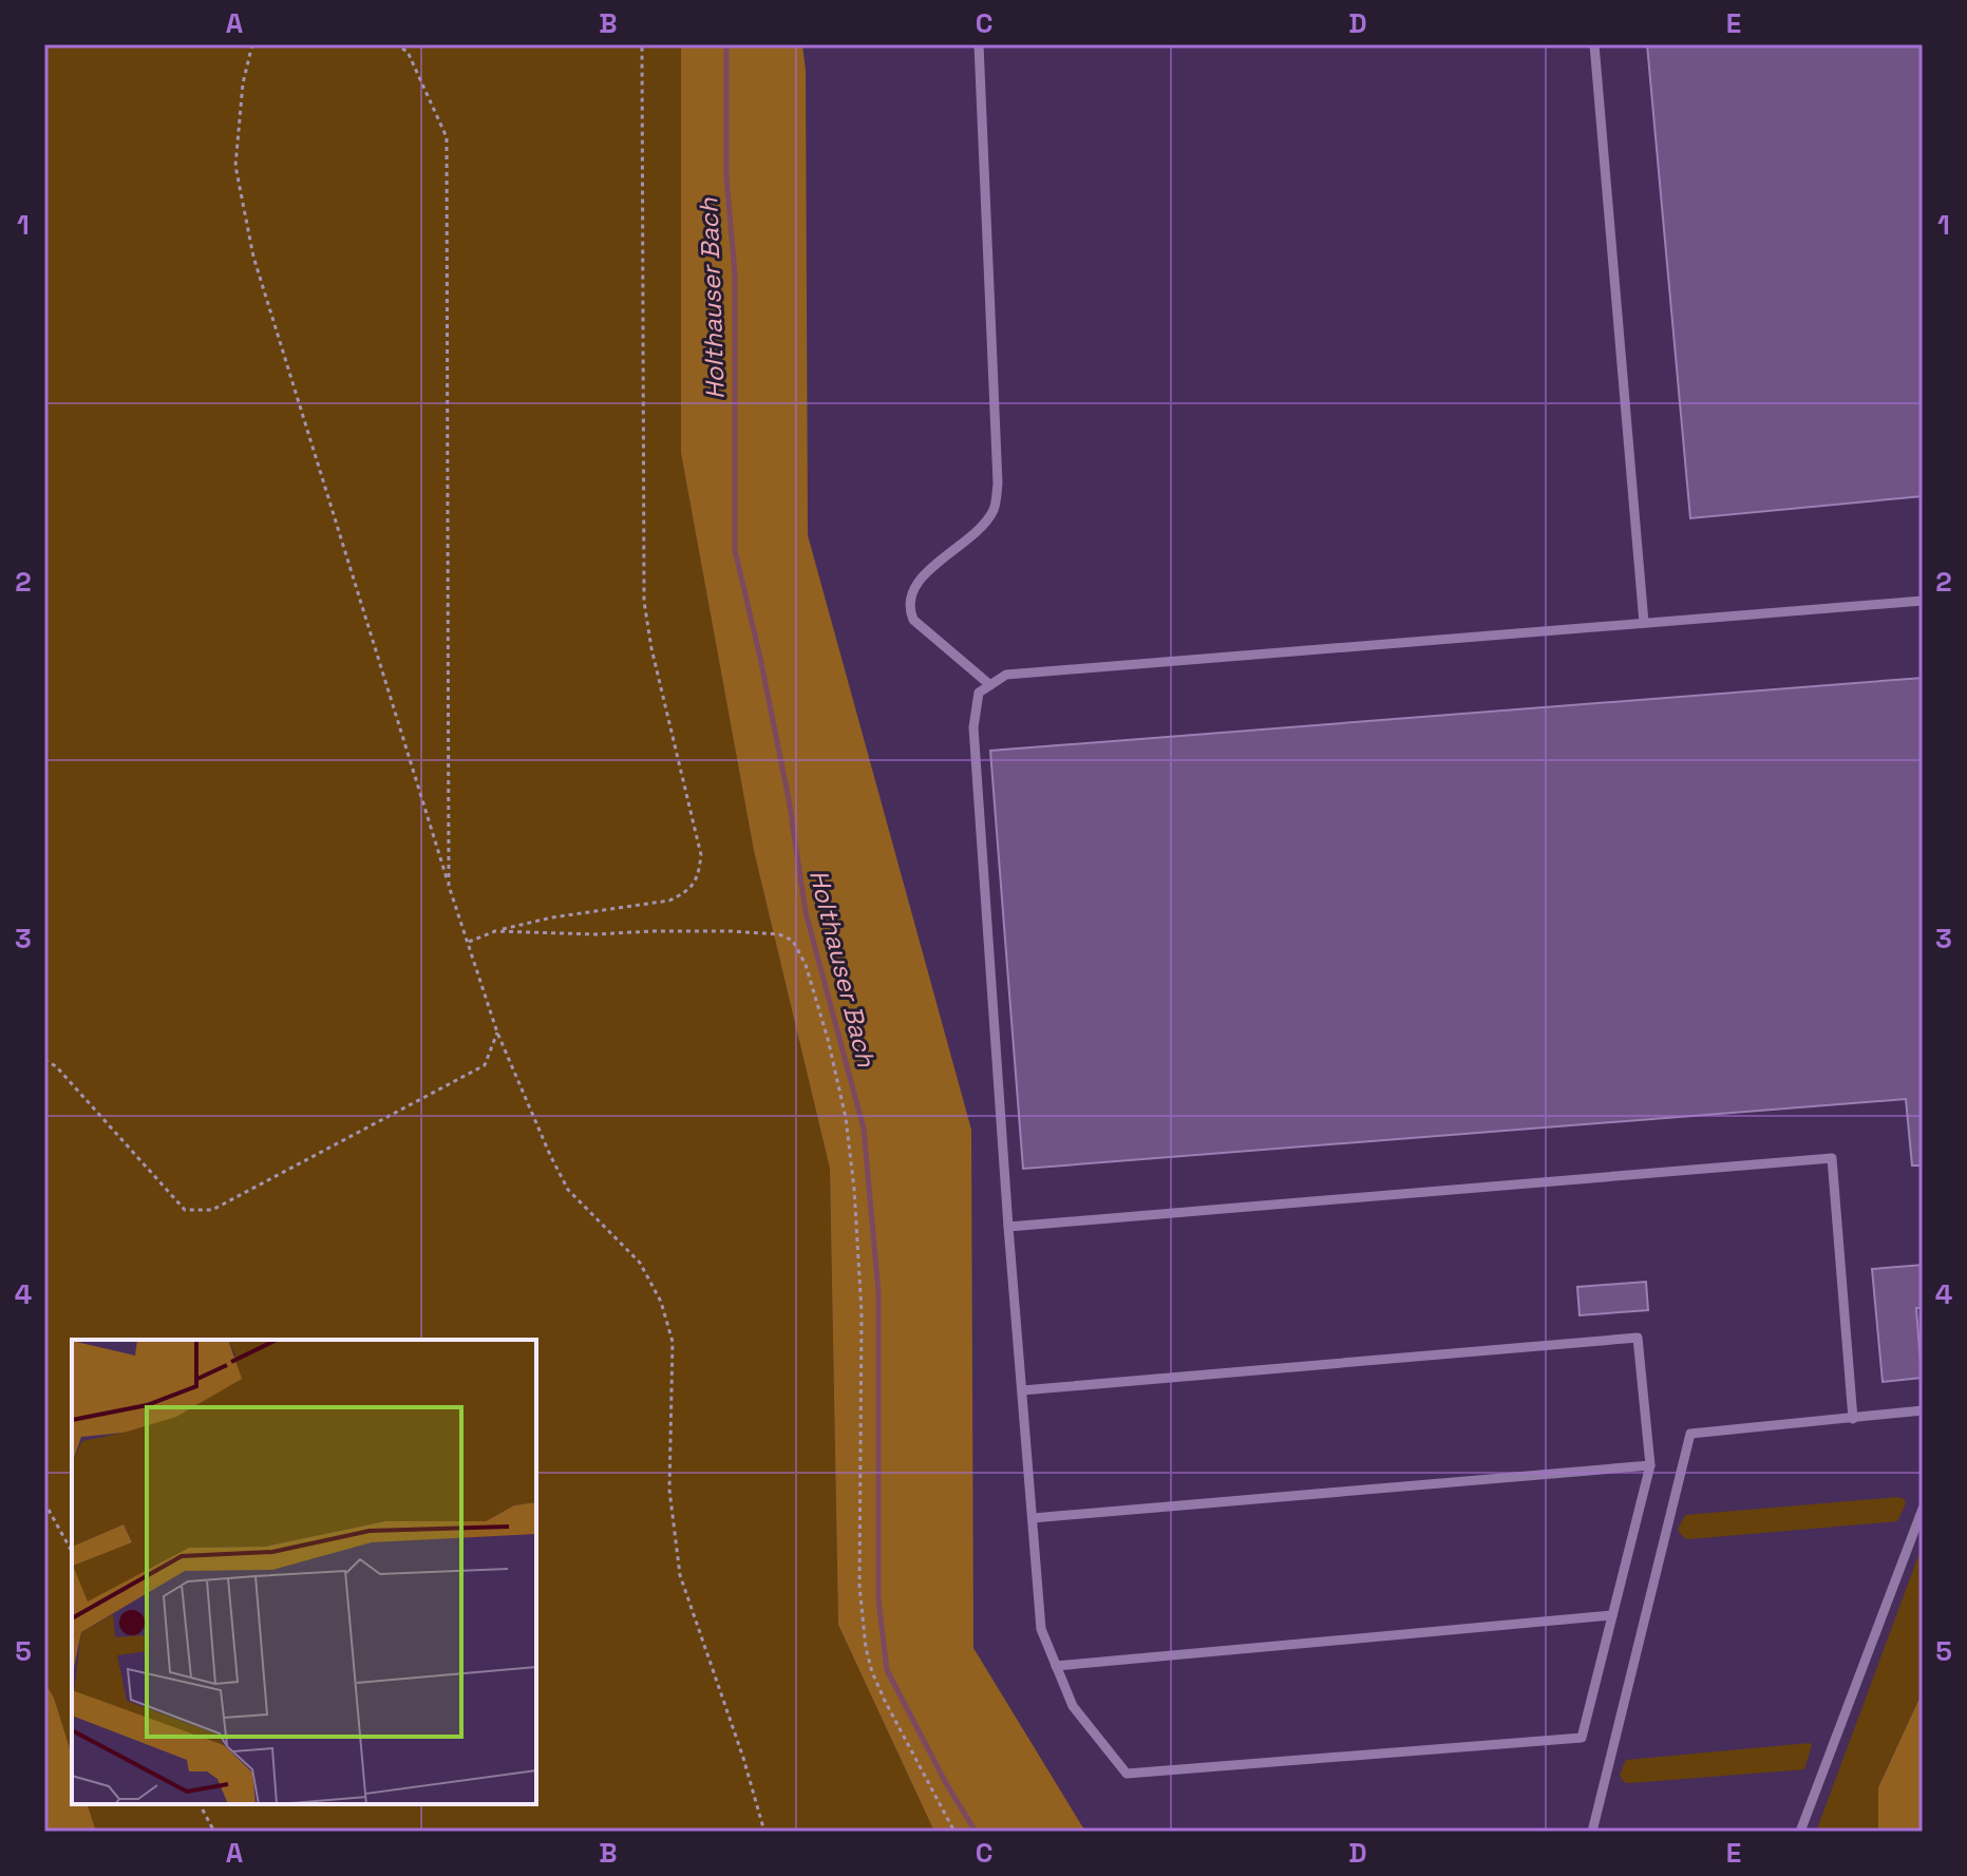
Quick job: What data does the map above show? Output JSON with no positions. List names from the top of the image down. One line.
{"water":["Holthauser Bach"],"grid":{"columns":["A","B","C","D","E"],"rows":["1","2","3","4","5"]}}
